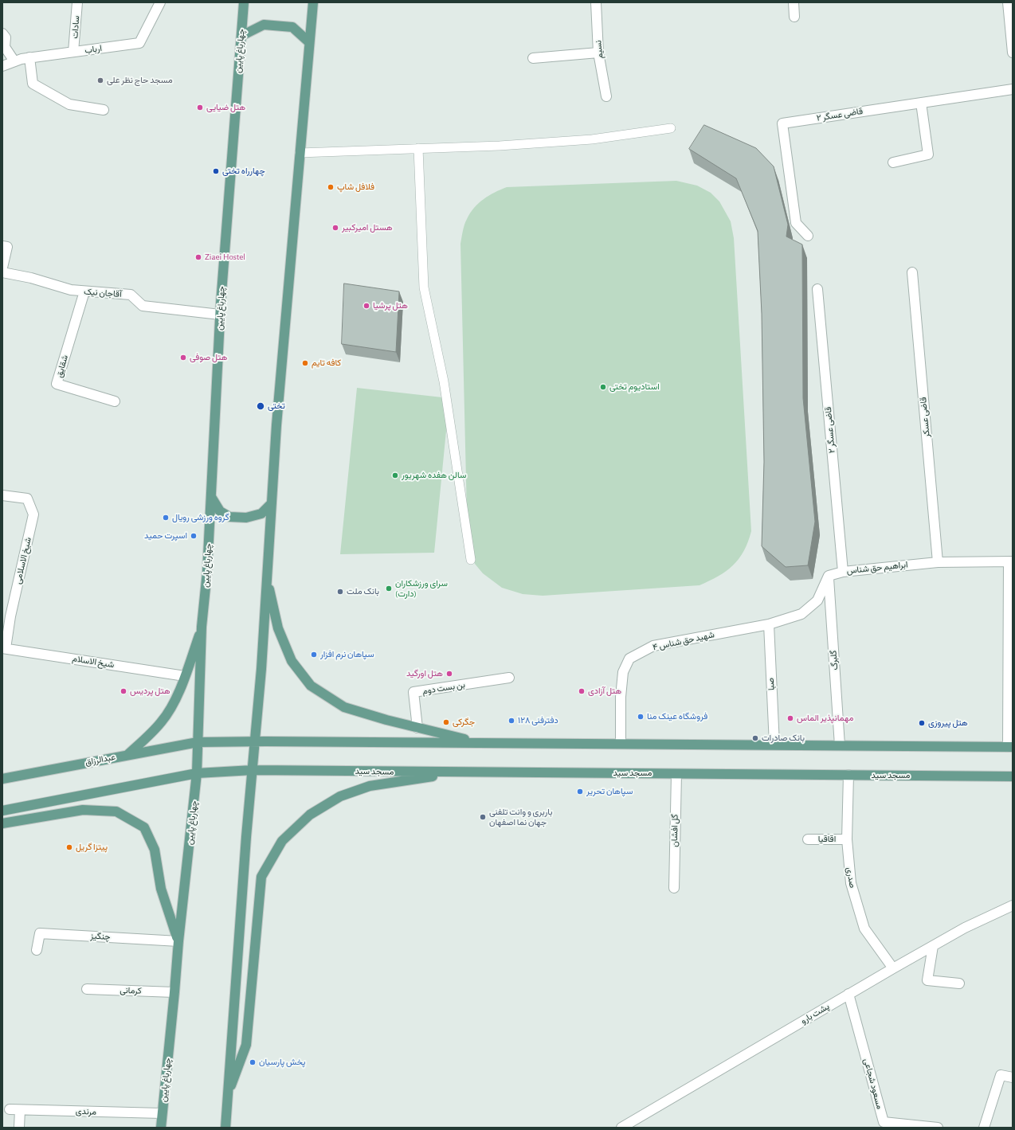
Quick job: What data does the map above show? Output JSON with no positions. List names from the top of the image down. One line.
{"streets":{"main road":["چهارباغ پایین","عبدالرزاق","مسجد سید"],"street":["سادات","ارباب","نسیم","قاضی عسگر ۲","آقاجان نیک","شقایق","قاضی عسکر","شیخ الاسلامی","ابراهیم حق شناس","شهید حق شناس ۴","گلبرگ","شیخ الاسلام","صبا","بن بست دوم","گل افشان","اقاقیا","صدری","چنگیز","کرمانی","پشت بارو","مسعود شجاعی","مرندی"]},"crossings":[["سادات","ارباب"],["چهارباغ پایین","آقاجان نیک"],["چهارباغ پایین","عبدالرزاق"],["چهارباغ پایین","مسجد سید"],["چهارباغ پایین","چنگیز"],["چهارباغ پایین","کرمانی"],["چهارباغ پایین","مرندی"],["قاضی عسگر ۲","ابراهیم حق شناس"],["آقاجان نیک","شقایق"],["قاضی عسکر","ابراهیم حق شناس"],["شیخ الاسلامی","شیخ الاسلام"],["ابراهیم حق شناس","گلبرگ"],["شهید حق شناس ۴","صبا"],["مسجد سید","گل افشان"],["مسجد سید","صدری"],["اقاقیا","صدری"],["صدری","پشت بارو"],["پشت بارو","مسعود شجاعی"]],"places":["مسجد حاج نظر علی","هتل ضیایی","چهارراه تختی","فلافل شاپ","هستل امیرکبیر","Ziaei Hostel","هتل پرشیا","هتل صوفی","کافه تایم","استادیوم تختی","تختی","سالن هفده شهریور","گروه ورزشی رویال","اسپرت حمید","سرای ورزشکاران (دارت)","بانک ملت","سپاهان نرم افزار","هتل اورگید","هتل پردیس","هتل آزادی","فروشگاه عینک منا","مهمانپذیر الماس","دفترفنی ۱۲۸","جگرکی","هتل پیروزی","بانک صادرات","سپاهان تحریر","باربری و وانت تلفنی جهان نما اصفهان","پیتزا گریل","پخش پارسیان"]}
